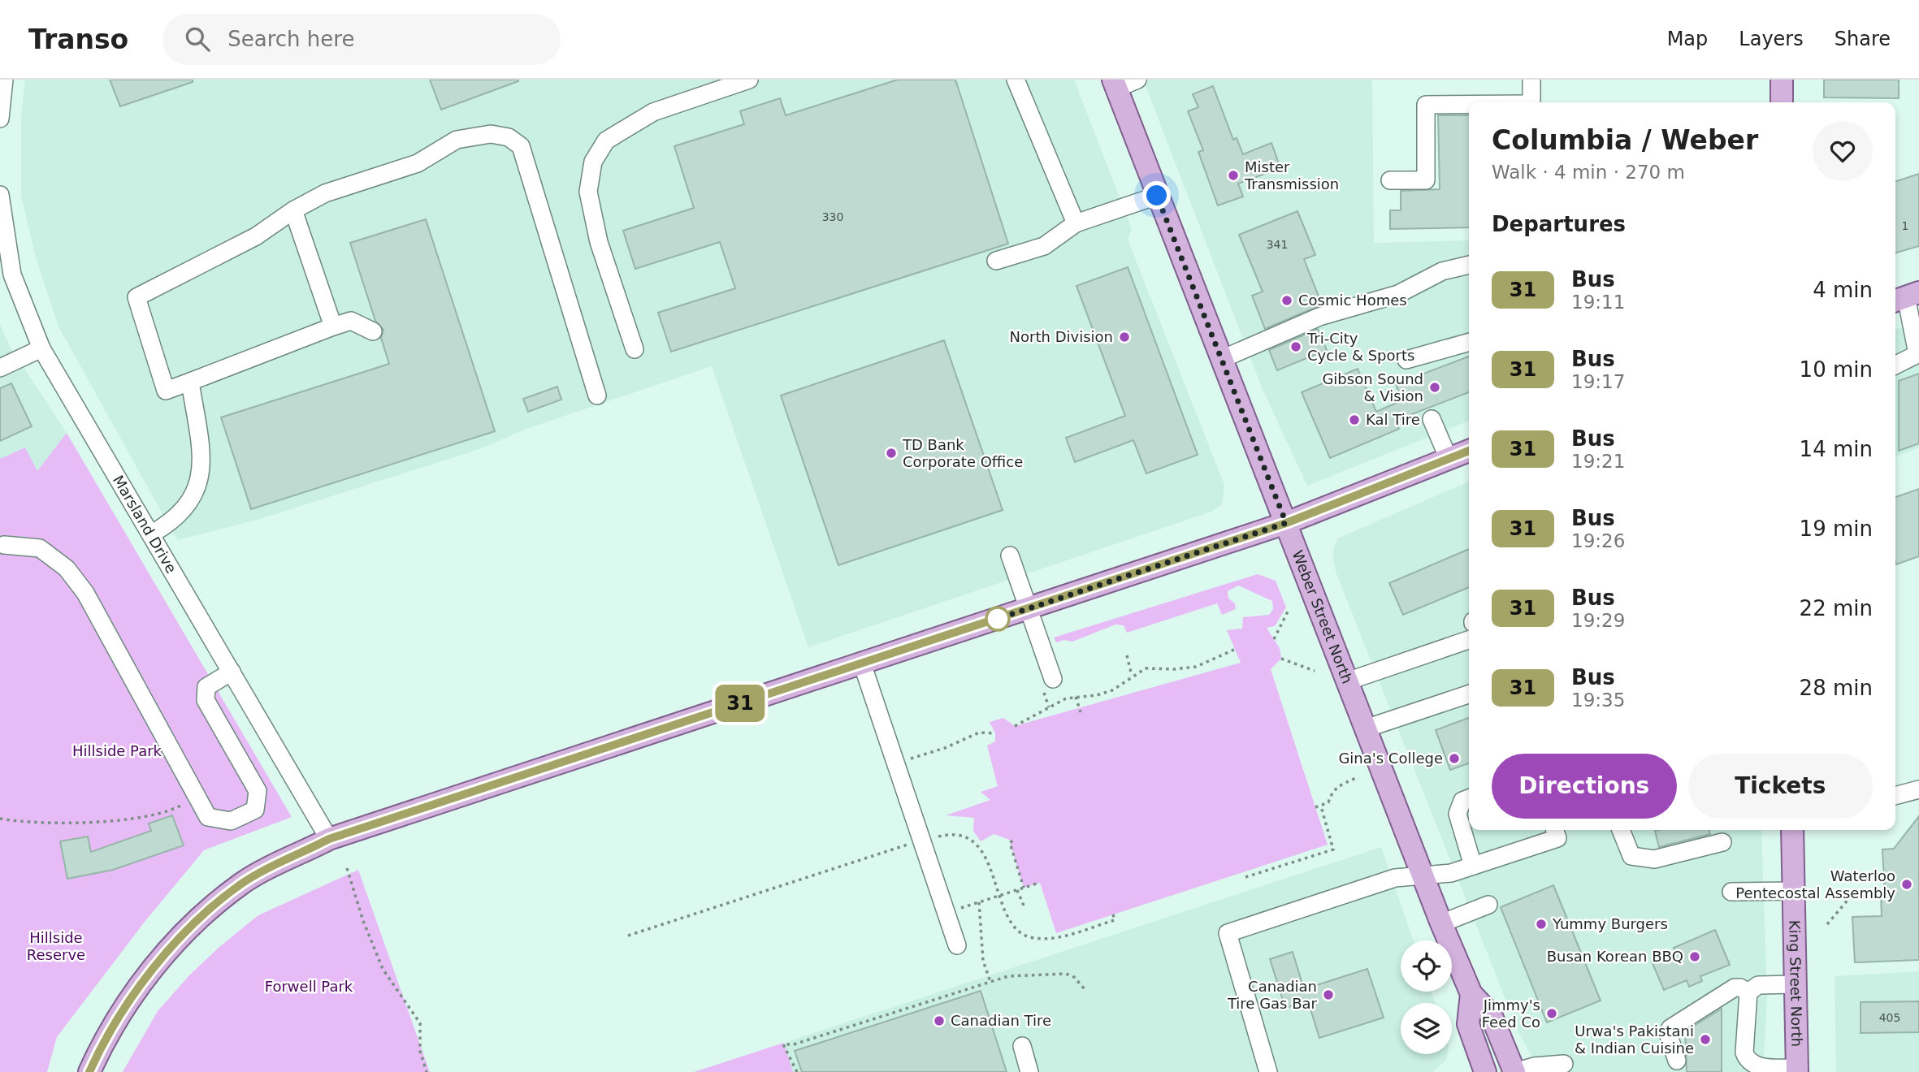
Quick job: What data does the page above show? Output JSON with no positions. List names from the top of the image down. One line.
{"streets":{"main road":["Weber Street North","King Street North"],"street":["Marsland Drive"]},"parks":["Hillside Park","Hillside Reserve","Forwell Park"],"places":["Mister Transmission","Cosmic Homes","North Division","Tri-City Cycle & Sports","Gibson Sound & Vision","Kal Tire","TD Bank Corporate Office","Gina's College","Waterloo Pentecostal Assembly","Yummy Burgers","Busan Korean BBQ","Canadian Tire Gas Bar","Jimmy's Feed Co","Canadian Tire","Urwa's Pakistani & Indian Cuisine"],"lines":["bus line 31"],"house_numbers":["330","1","341","405"],"page":{"header":"Transo","search":"Search here","nav":["Map","Layers","Share"],"on_map":"31","heading":[["Columbia / Weber","Walk · 4 min · 270 m"],"Departures"],"list":[{"mark":"31","name":"Bus","note":"19:11","value":"4 min"},{"mark":"31","name":"Bus","note":"19:17","value":"10 min"},{"mark":"31","name":"Bus","note":"19:21","value":"14 min"},{"mark":"31","name":"Bus","note":"19:26","value":"19 min"},{"mark":"31","name":"Bus","note":"19:29","value":"22 min"},{"mark":"31","name":"Bus","note":"19:35","value":"28 min"}],"buttons":["Directions","Tickets"]}}
